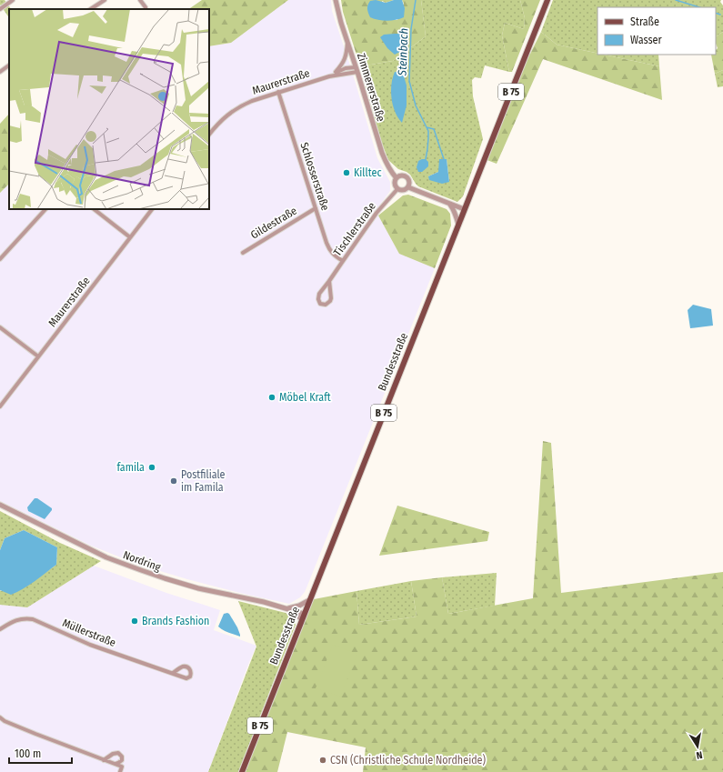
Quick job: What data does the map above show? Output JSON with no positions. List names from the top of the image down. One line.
{"streets":{"main road":["B 75","Bundesstraße"],"street":["Maurerstraße","Zimmererstraße","Schlosserstraße","Gildestraße","Tischlerstraße","Nordring","Müllerstraße"]},"crossings":[["Maurerstraße","Zimmererstraße"],["Maurerstraße","Schlosserstraße"],["Zimmererstraße","Tischlerstraße"],["Schlosserstraße","Gildestraße"],["Schlosserstraße","Tischlerstraße"],["Bundesstraße","Nordring"]],"water":["Steinbach"],"places":["Killtec","Möbel Kraft","famila","Postfiliale im Famila","Brands Fashion","CSN (Christliche Schule Nordheide)"],"legend":["Straße","Wasser"],"scale_bar":"100 m","north":"bottom"}
